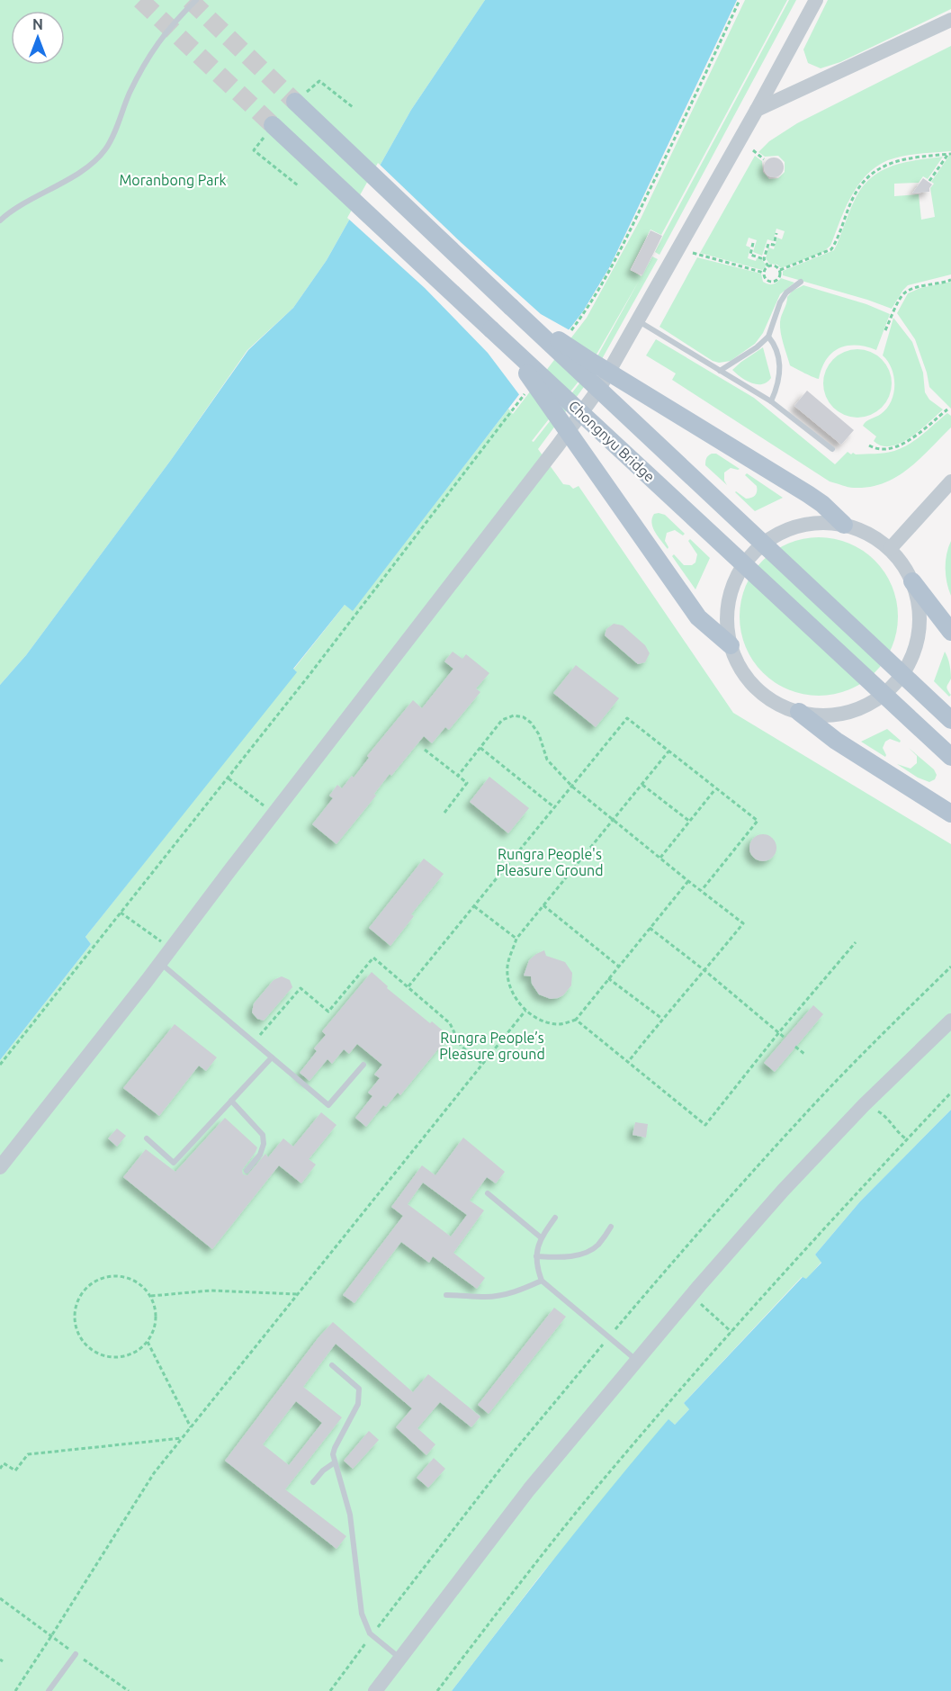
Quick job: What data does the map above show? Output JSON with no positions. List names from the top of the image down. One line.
{"streets":{"main road":["Chongnyu Bridge"]},"parks":["Moranbong Park","Rungra People's Pleasure Ground","Rungra People’s Pleasure ground"],"north":"top"}
